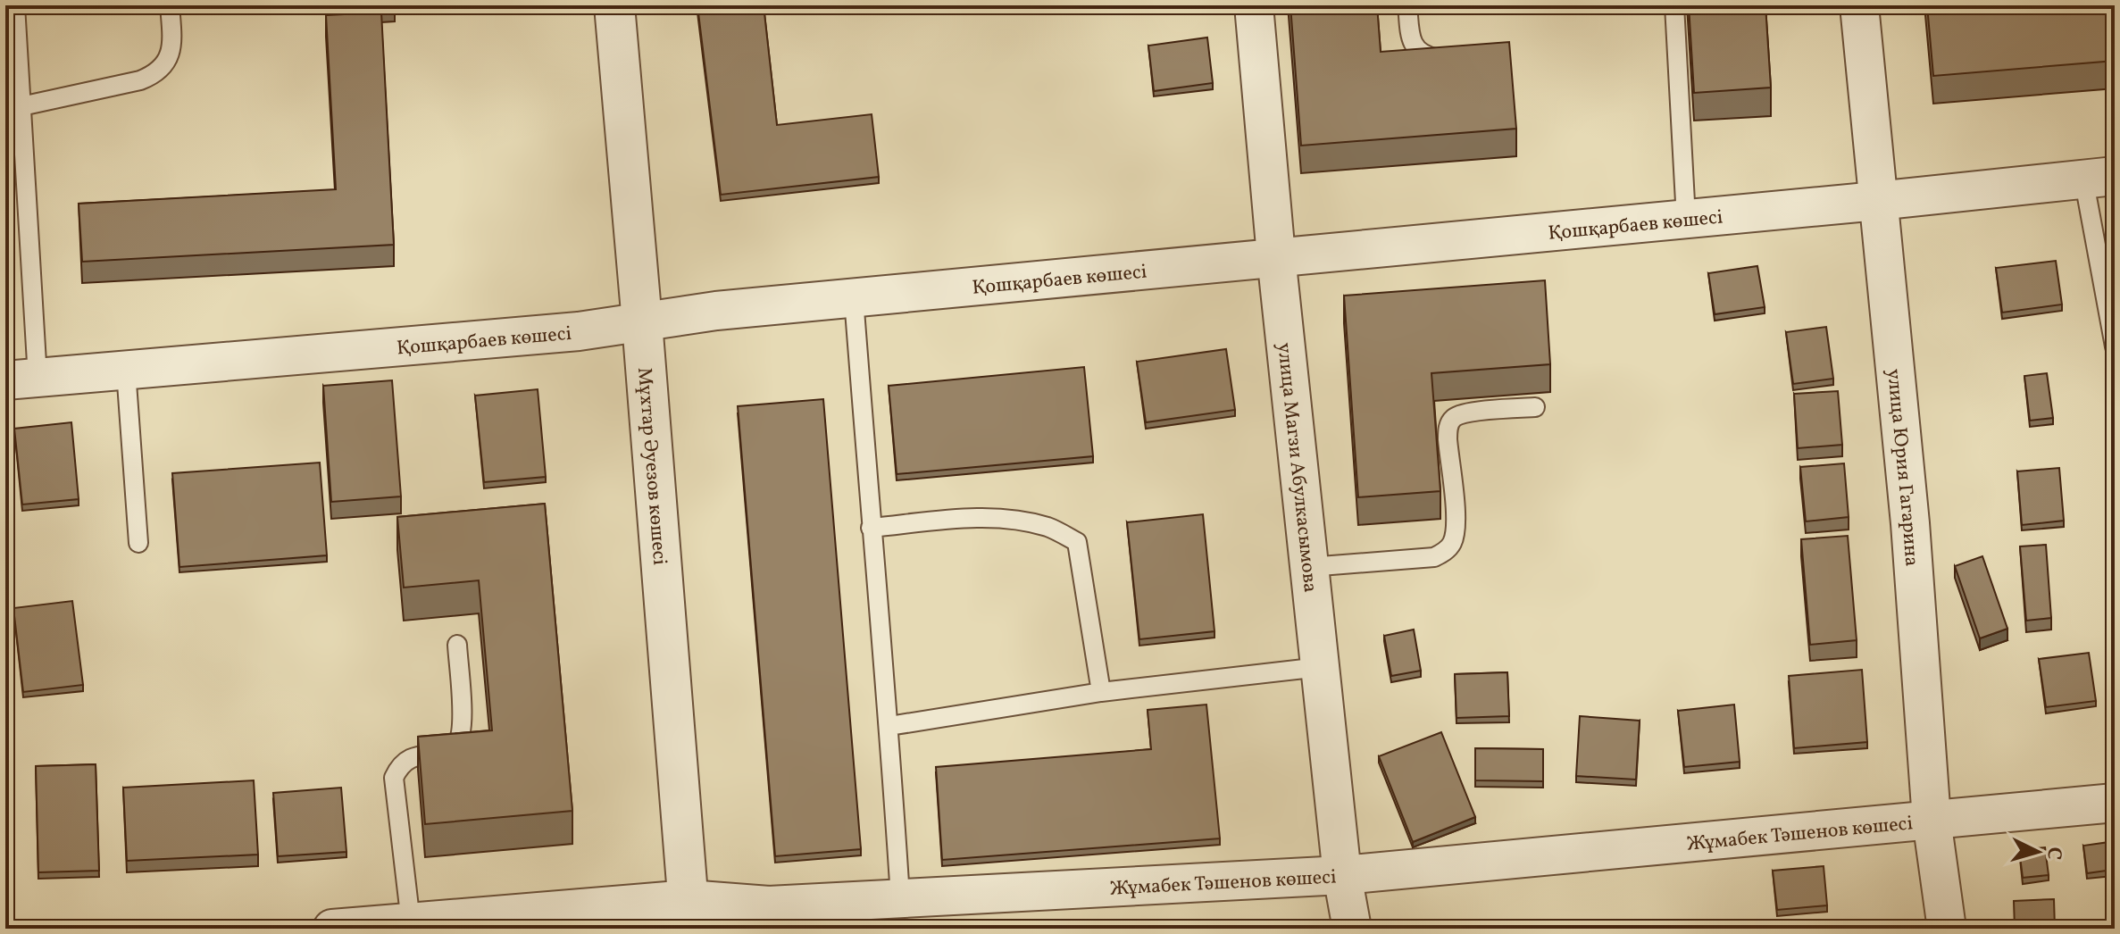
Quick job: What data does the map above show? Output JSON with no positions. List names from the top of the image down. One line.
{"streets":{"street":["Қошқарбаев көшесі","Мұхтар Әуезов көшесі","улица Юрия Гагарина","улица Магзи Абулкасымова","Жұмабек Тәшенов көшесі"]},"crossings":[["Қошқарбаев көшесі","Мұхтар Әуезов көшесі"],["Қошқарбаев көшесі","улица Юрия Гагарина"],["Қошқарбаев көшесі","улица Магзи Абулкасымова"],["Мұхтар Әуезов көшесі","Жұмабек Тәшенов көшесі"],["улица Юрия Гагарина","Жұмабек Тәшенов көшесі"],["улица Магзи Абулкасымова","Жұмабек Тәшенов көшесі"]],"north":"right"}
